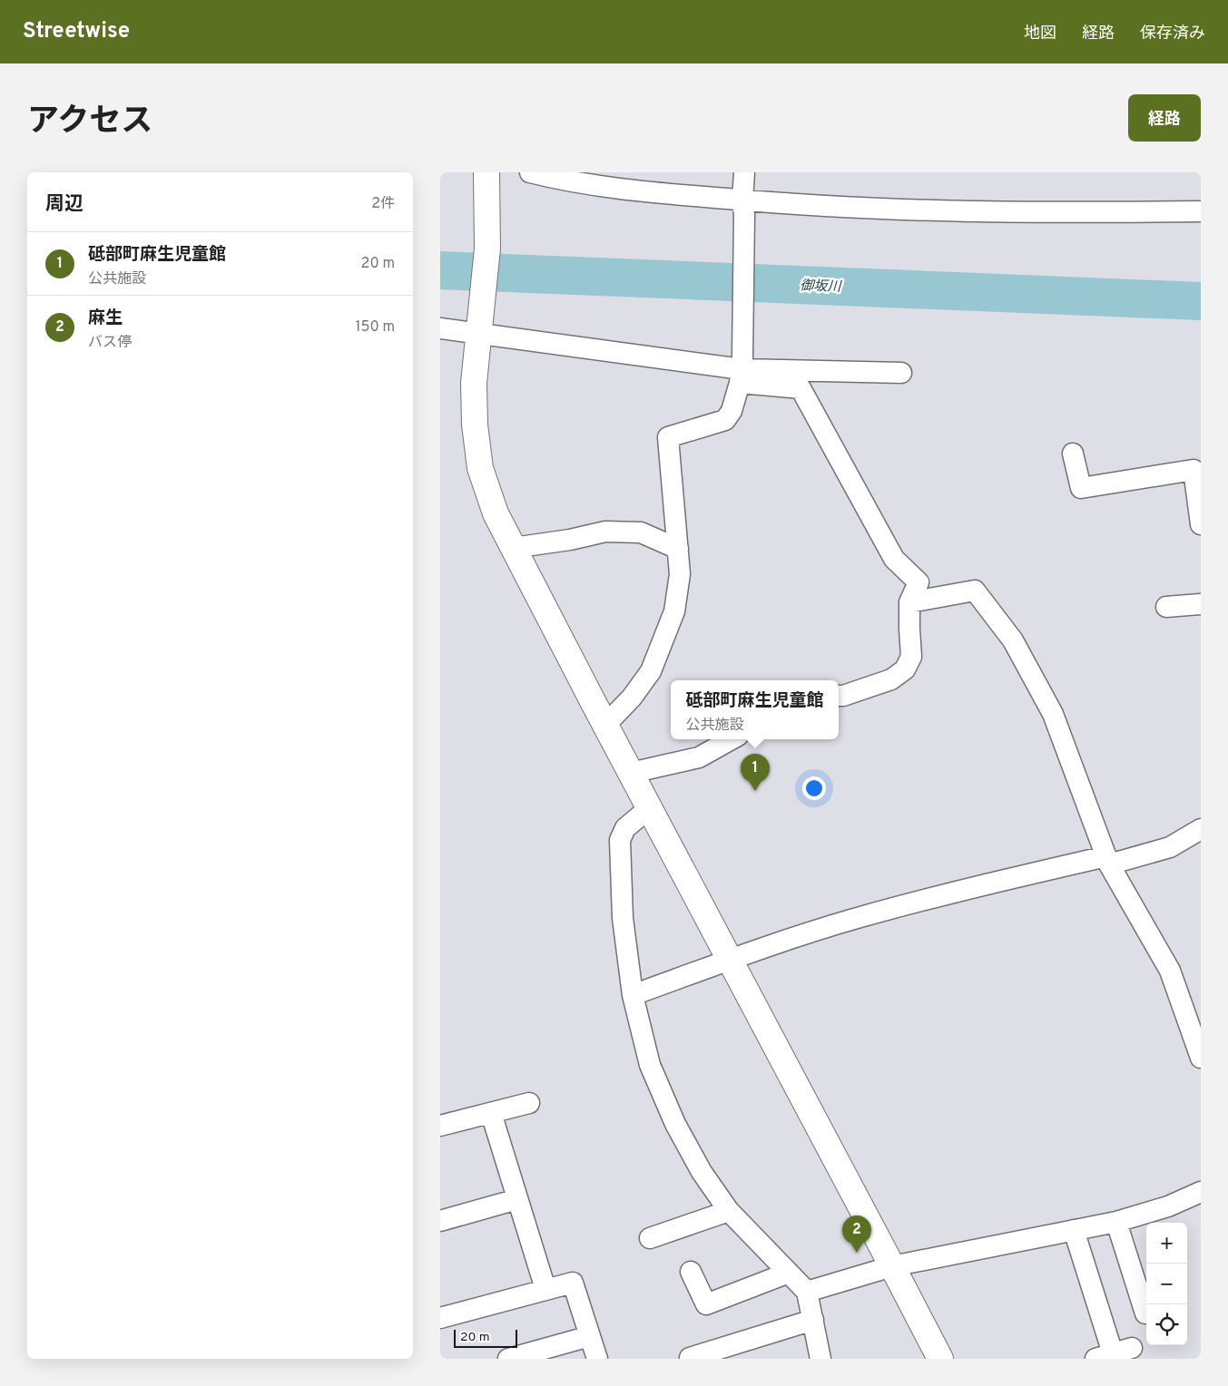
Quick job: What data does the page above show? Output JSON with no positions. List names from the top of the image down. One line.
{"water":["御坂川"],"scale_bar":"20 m","page":{"header":"Streetwise","nav":["地図","経路","保存済み"],"title":"アクセス","buttons":"経路","heading":["周辺","2件"],"list":[{"mark":"1","name":"砥部町麻生児童館","note":"公共施設","value":"20 m"},{"mark":"2","name":"麻生","note":"バス停","value":"150 m"}],"popup":["砥部町麻生児童館","公共施設"],"pins":["1","2"],"map_buttons":["+","−"],"scale":"20 m"}}
